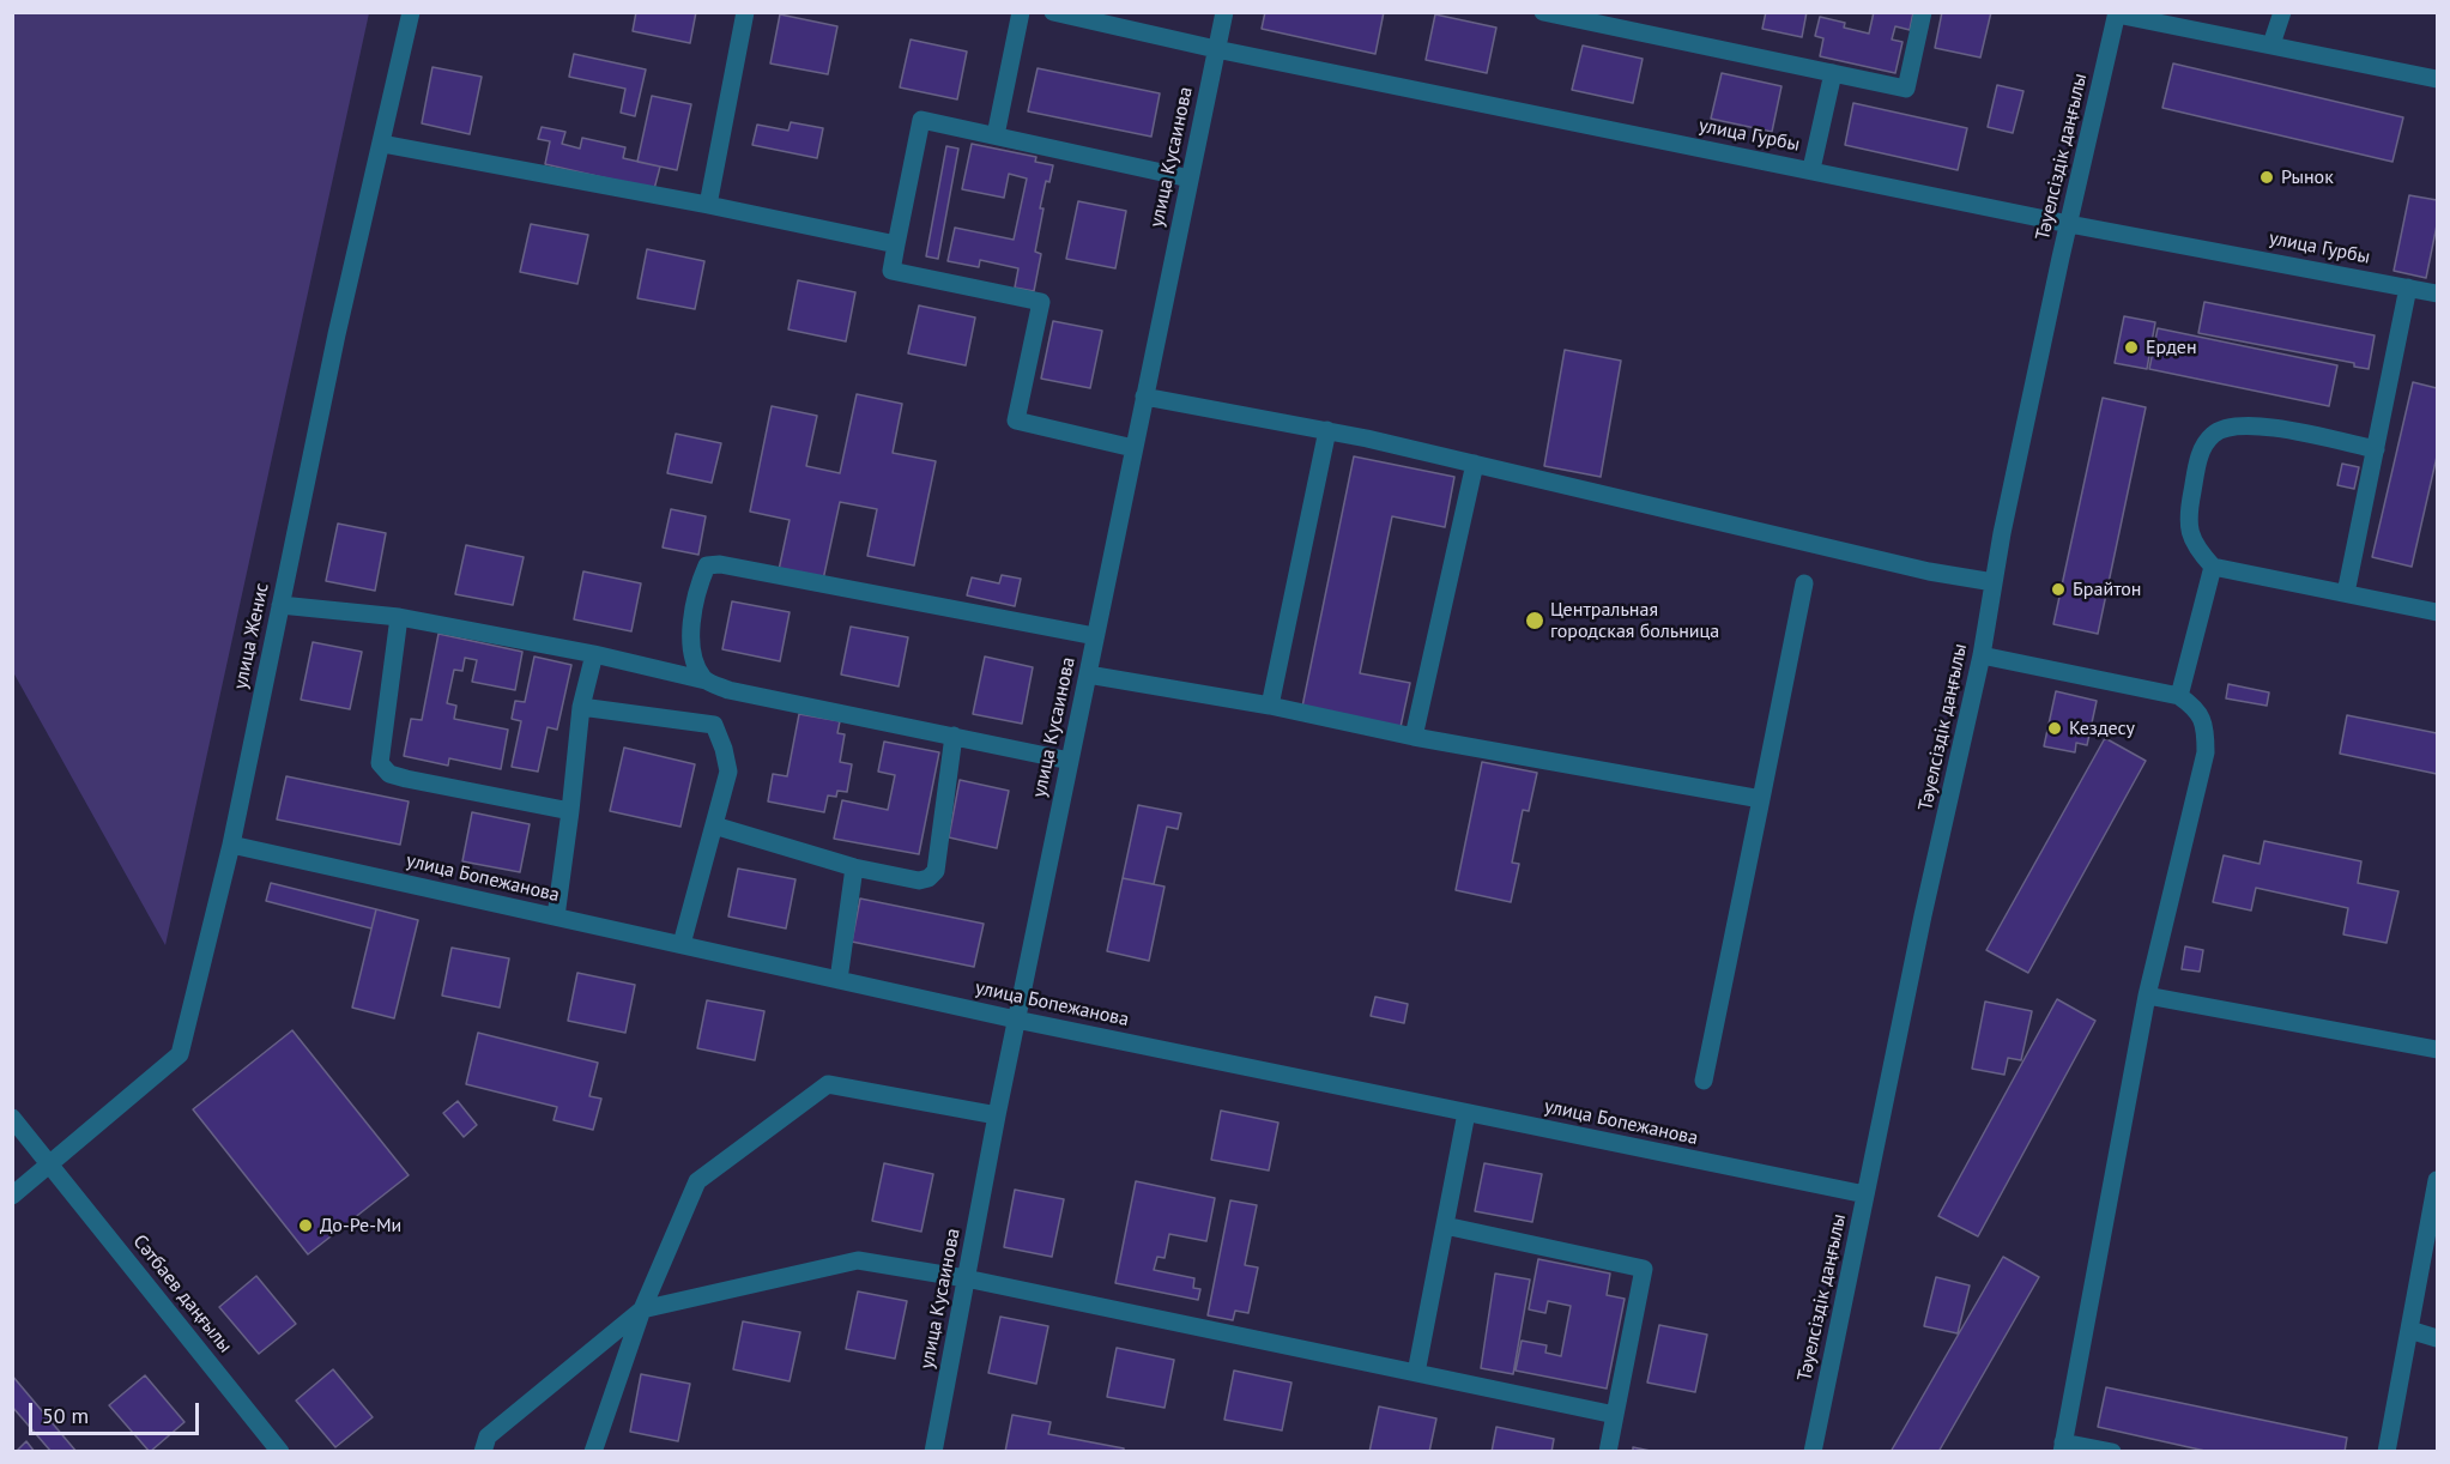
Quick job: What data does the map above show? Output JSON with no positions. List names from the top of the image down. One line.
{"streets":{"street":["улица Гурбы","улица Кусаинова","Тәуелсіздік даңғылы","улица Женис","улица Бопежанова","Сәтбаев даңғылы"]},"crossings":[["улица Гурбы","улица Кусаинова"],["улица Гурбы","Тәуелсіздік даңғылы"],["улица Кусаинова","улица Бопежанова"],["Тәуелсіздік даңғылы","улица Бопежанова"],["улица Женис","улица Бопежанова"],["улица Женис","Сәтбаев даңғылы"]],"places":["Рынок","Ерден","Брайтон","Центральная городская больница","Кездесу","До-Ре-Ми"],"scale_bar":"50 m"}
